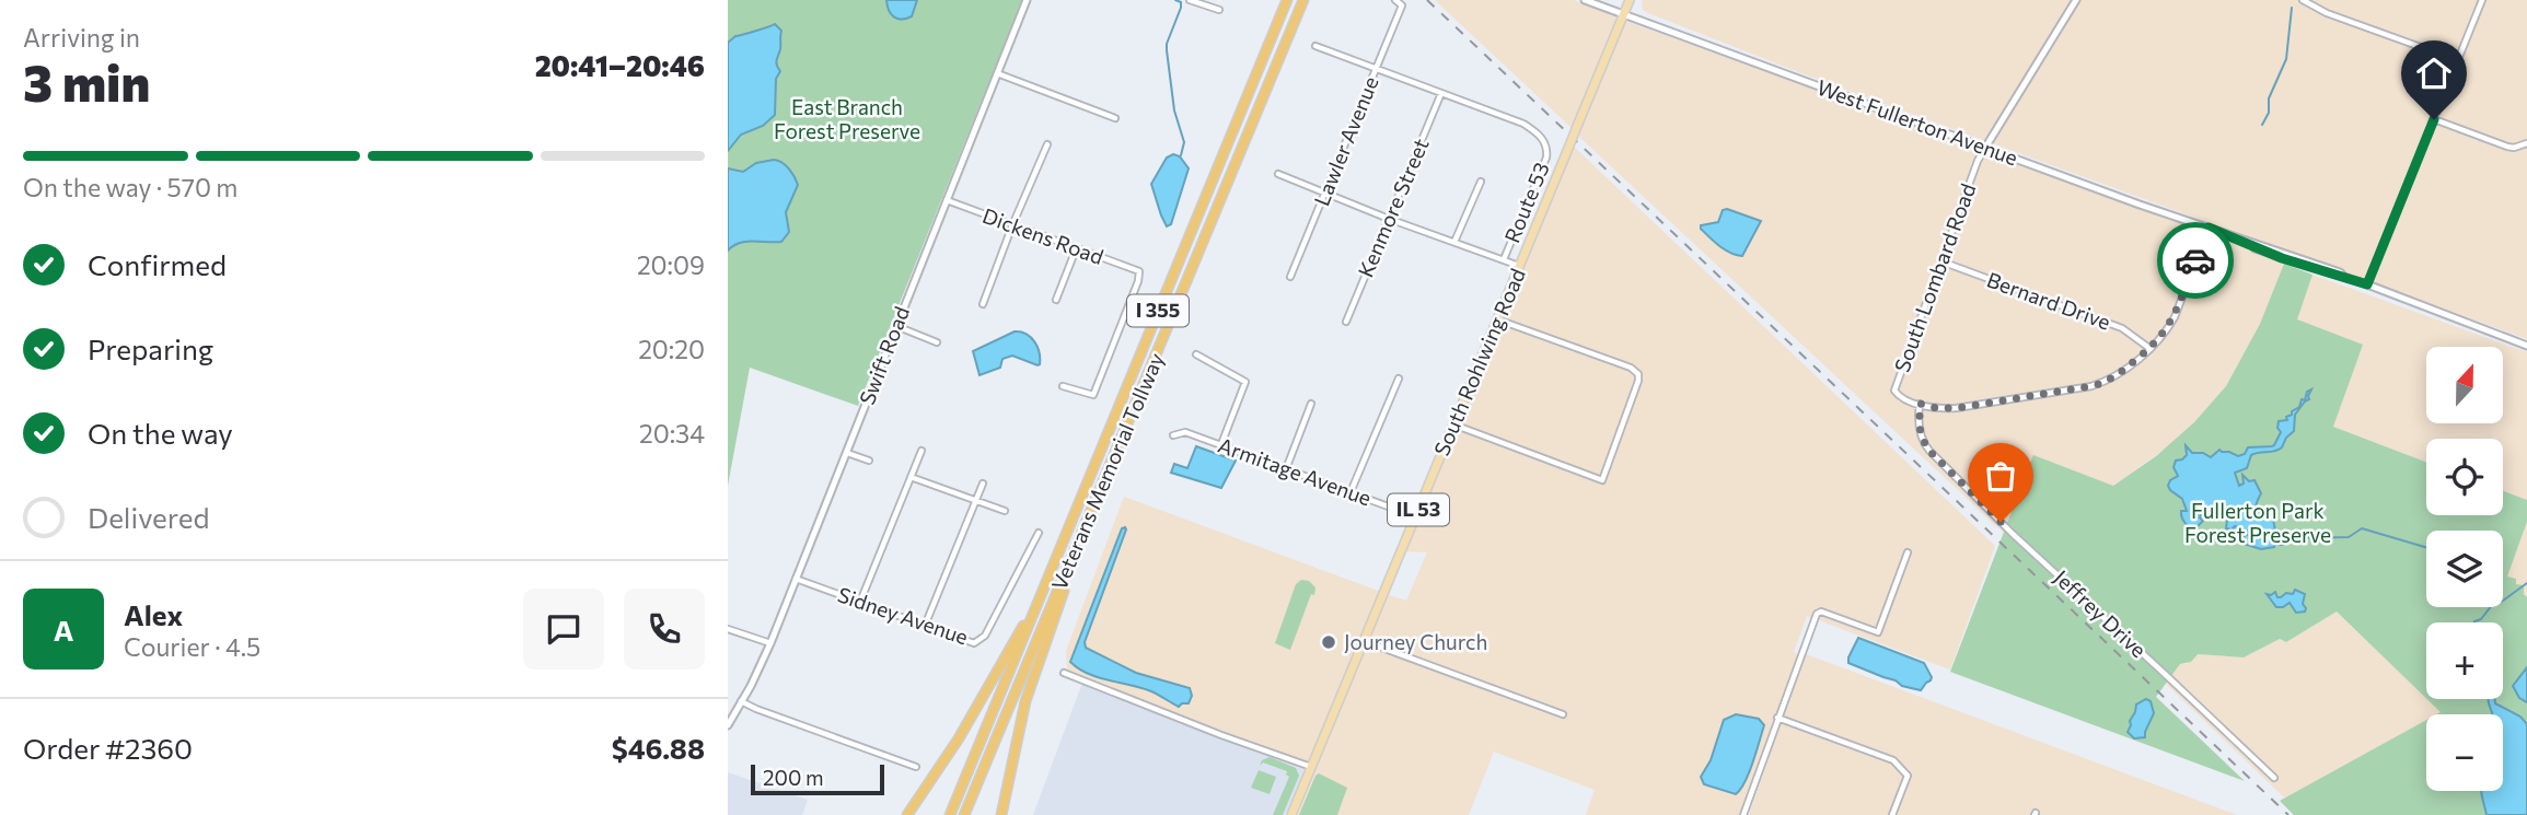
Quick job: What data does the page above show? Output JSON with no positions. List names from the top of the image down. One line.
{"streets":{"highway":["I 355","Veterans Memorial Tollway"],"main road":["South Rohlwing Road","IL 53"],"street":["West Fullerton Avenue","Lawler Avenue","Route 53","Kenmore Street","Dickens Road","South Lombard Road","Bernard Drive","Swift Road","Armitage Avenue","Jeffrey Drive","Sidney Avenue"]},"crossings":[["West Fullerton Avenue","South Lombard Road"],["West Fullerton Avenue","South Rohlwing Road"],["Route 53","Kenmore Street"],["Dickens Road","Swift Road"],["South Lombard Road","Bernard Drive"],["South Lombard Road","Jeffrey Drive"],["Swift Road","Sidney Avenue"],["South Rohlwing Road","Armitage Avenue"],["South Rohlwing Road","IL 53"]],"parks":["East Branch Forest Preserve","Fullerton Park Forest Preserve"],"places":["Journey Church"],"scale_bar":"200 m","north":"top","page":{"heading":["3 min","Arriving in","20:41–20:46"],"panel":["Alex","Courier · 4.5","Order #2360","$46.88"],"bar":"On the way · 570 m","list":[["Confirmed","20:09"],["Preparing","20:20"],["On the way","20:34"],"Delivered"],"map_buttons":["+","−"],"round":"A","scale":"200 m"}}
